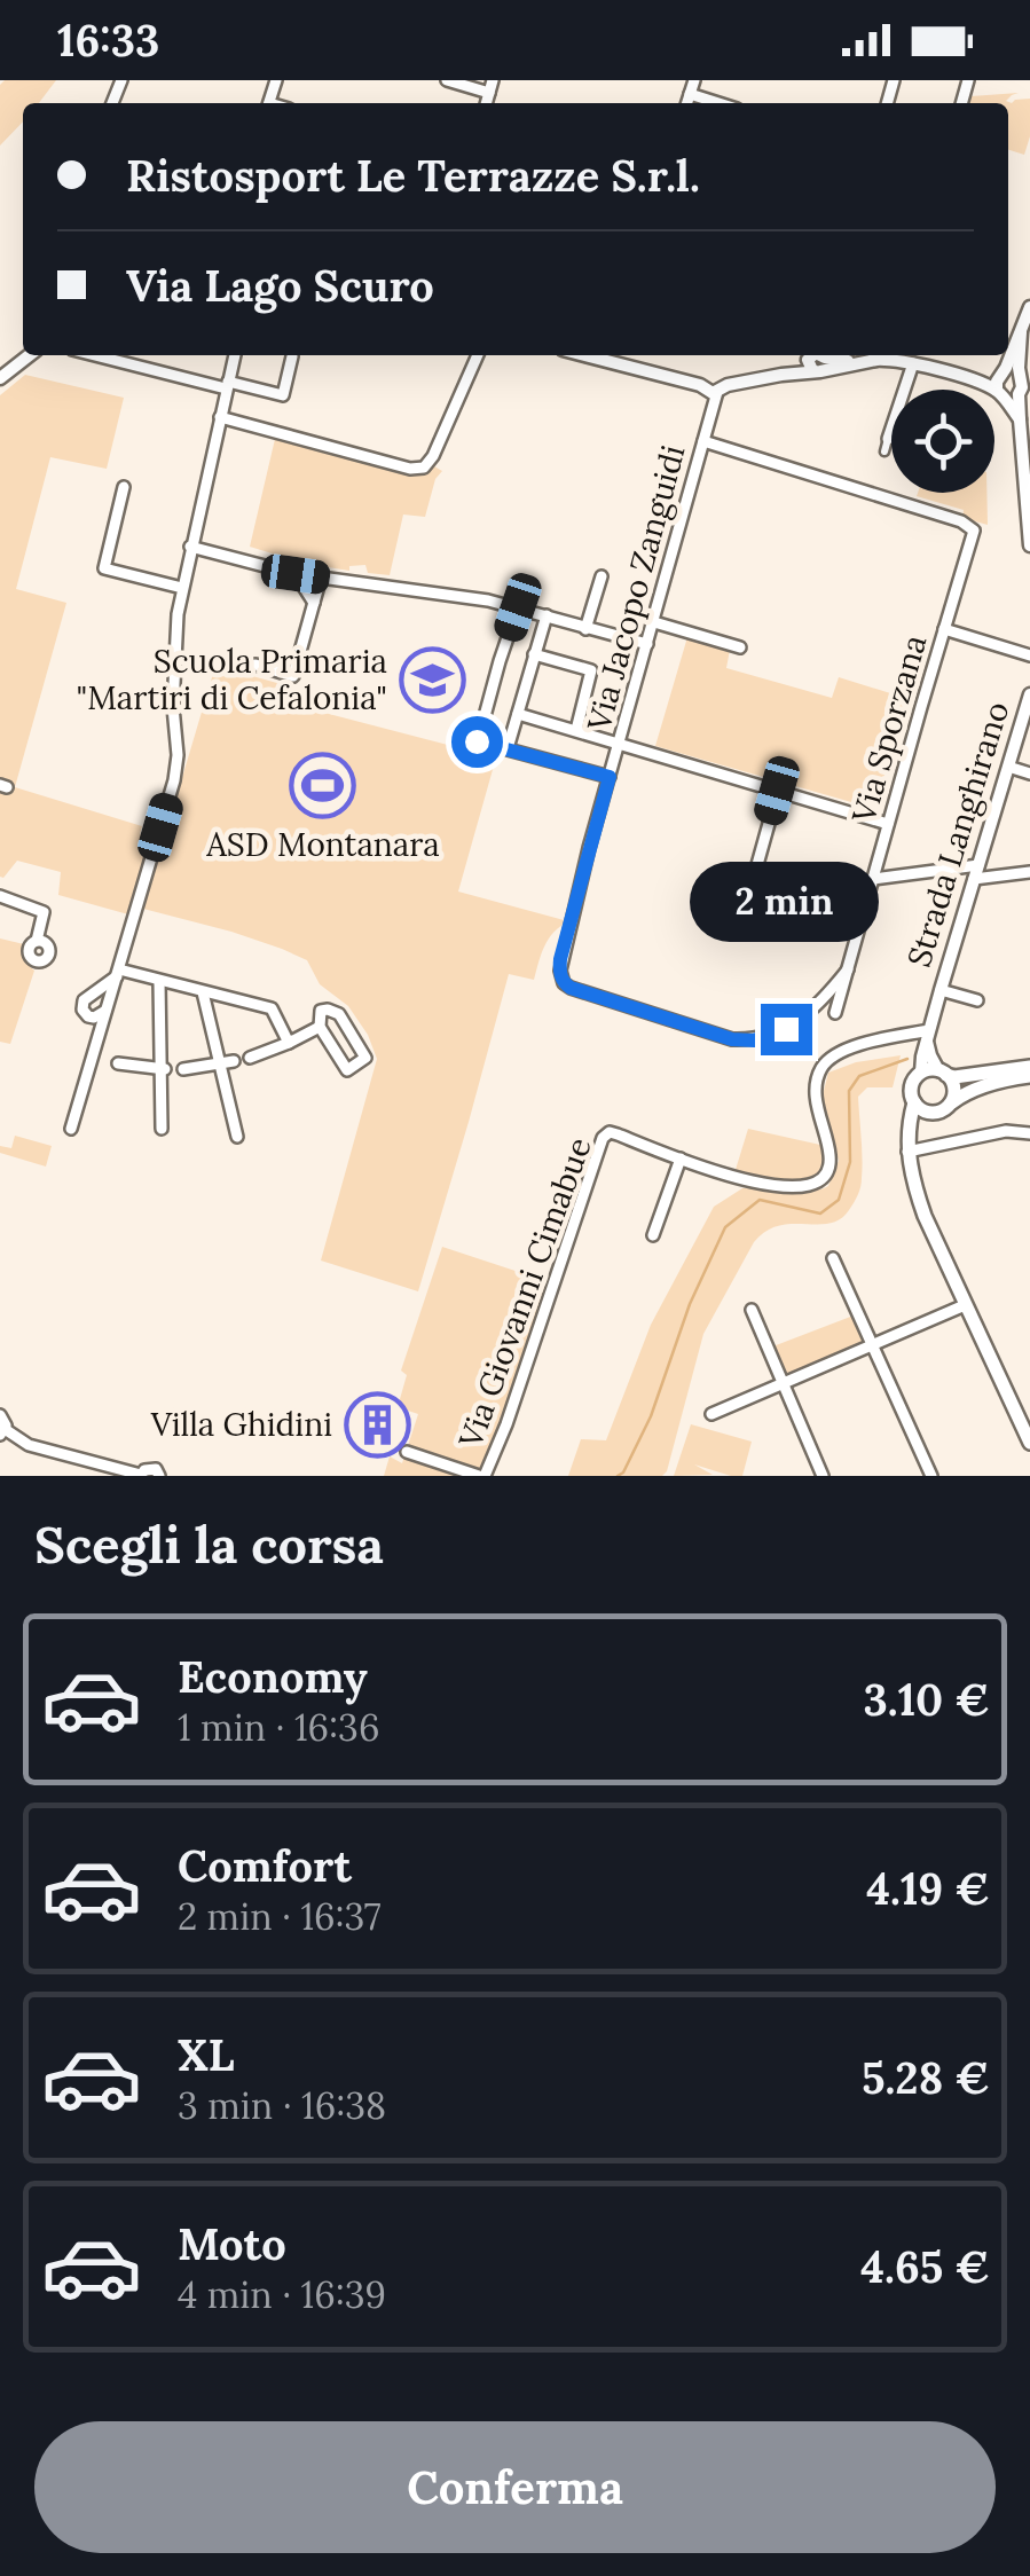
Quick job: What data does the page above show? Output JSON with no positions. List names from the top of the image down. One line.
{"streets":{"main road":["Strada Langhirano"],"street":["Via Jacopo Zanguidi","Via Sporzana","Via Giovanni Cimabue"]},"crossings":[["Via Jacopo Zanguidi","Via Sporzana"],["Strada Langhirano","Via Giovanni Cimabue"]],"places":{"school or university":["Scuola Primaria \"Martiri di Cefalonia\""],"sports":["ASD Montanara"],"building":["Villa Ghidini"]},"page":{"status":"16:33","banner":["Ristosport Le Terrazze S.r.l.","Via Lago Scuro"],"bubble":"2 min","heading":"Scegli la corsa","list":[{"name":"Economy","note":"1 min · 16:36","value":"3.10 €"},{"name":"Comfort","note":"2 min · 16:37","value":"4.19 €"},{"name":"XL","note":"3 min · 16:38","value":"5.28 €"},{"name":"Moto","note":"4 min · 16:39","value":"4.65 €"}],"buttons":"Conferma"}}
